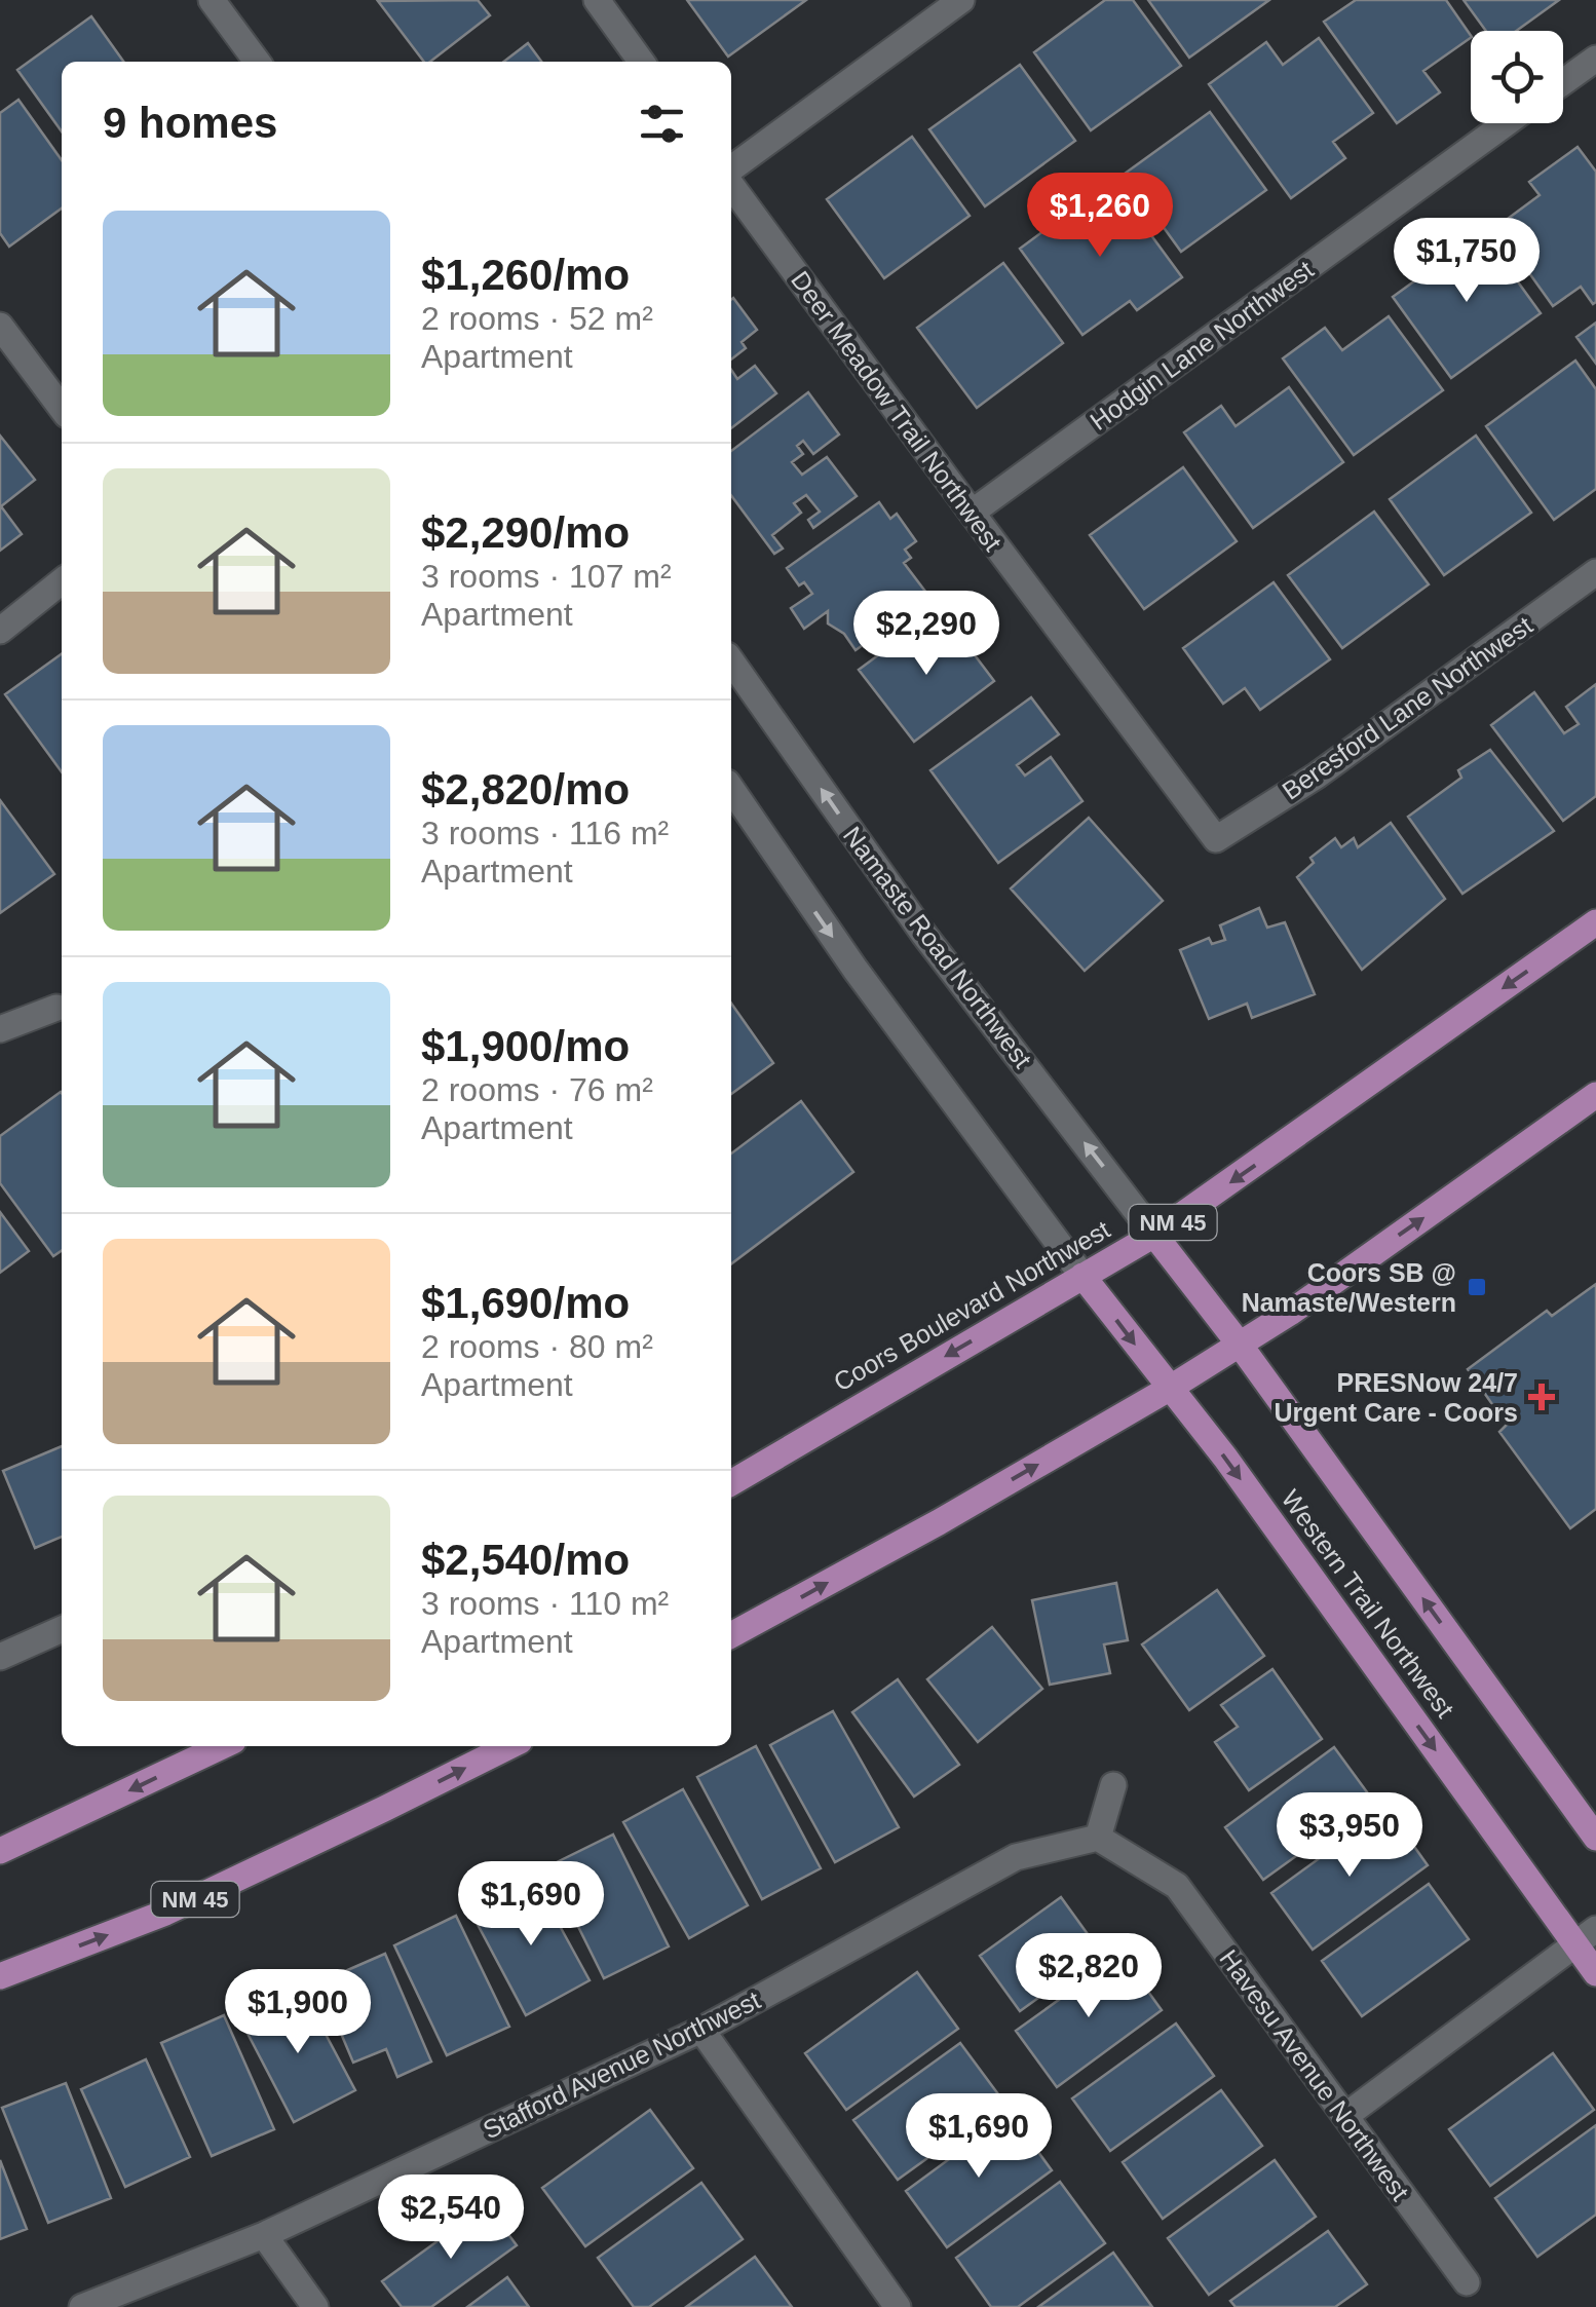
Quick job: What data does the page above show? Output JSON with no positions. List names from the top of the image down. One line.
{"streets":{"main road":["NM 45","Coors Boulevard Northwest","Western Trail Northwest"],"street":["Hodgin Lane Northwest","Deer Meadow Trail Northwest","Beresford Lane Northwest","Namaste Road Northwest","Stafford Avenue Northwest","Havesu Avenue Northwest"]},"crossings":[["Hodgin Lane Northwest","Deer Meadow Trail Northwest"],["Deer Meadow Trail Northwest","Beresford Lane Northwest"],["Namaste Road Northwest","Coors Boulevard Northwest"],["Namaste Road Northwest","Western Trail Northwest"],["Coors Boulevard Northwest","Western Trail Northwest"],["Stafford Avenue Northwest","Havesu Avenue Northwest"]],"places":{"transit":["Coors SB @ Namaste/Western"],"health":["PRESNow 24/7 Urgent Care - Coors"]},"page":{"heading":"9 homes","price":["$1,260","$1,750","$2,290","$3,950","$1,690","$2,820","$1,900","$1,690","$2,540"],"list":[{"name":"$1,260/mo","note":"2 rooms · 52 m² · Apartment"},{"name":"$2,290/mo","note":"3 rooms · 107 m² · Apartment"},{"name":"$2,820/mo","note":"3 rooms · 116 m² · Apartment"},{"name":"$1,900/mo","note":"2 rooms · 76 m² · Apartment"},{"name":"$1,690/mo","note":"2 rooms · 80 m² · Apartment"},{"name":"$2,540/mo","note":"3 rooms · 110 m² · Apartment"}]}}
